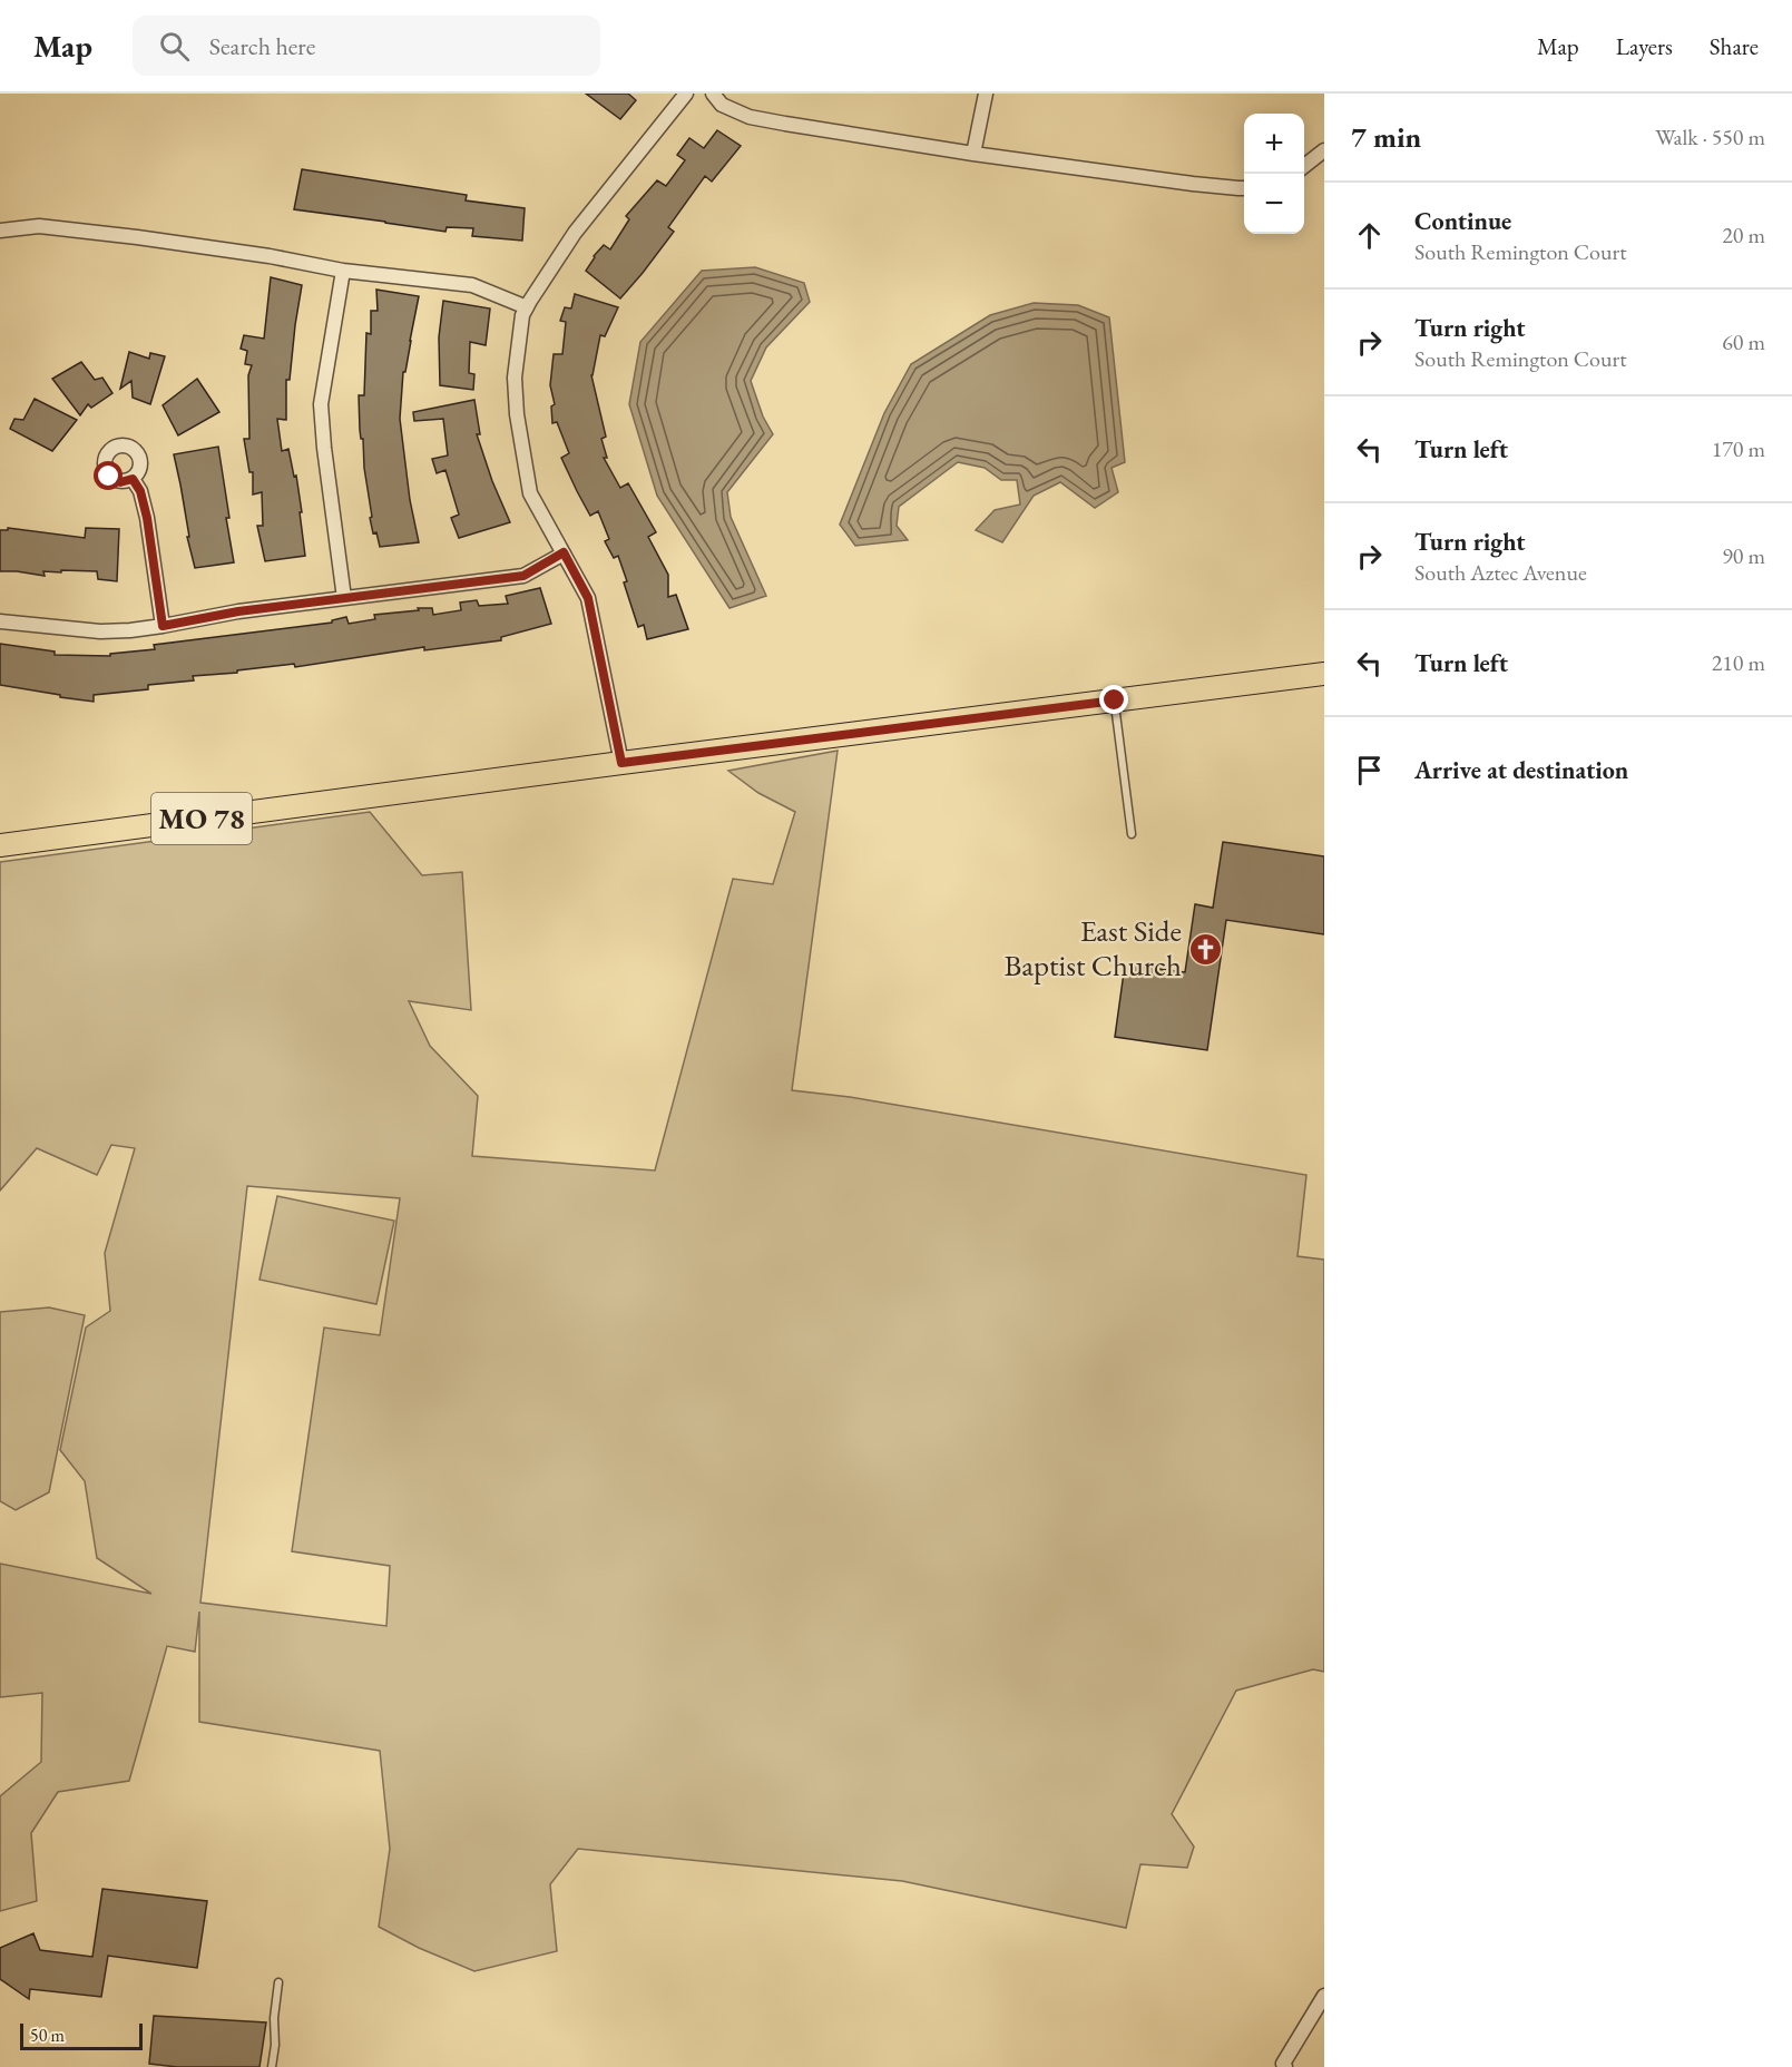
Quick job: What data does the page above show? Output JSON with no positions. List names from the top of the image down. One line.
{"streets":{"main road":["MO 78"]},"places":{"church":["East Side Baptist Church"]},"scale_bar":"50 m","page":{"header":"Map","search":"Search here","nav":["Map","Layers","Share"],"heading":["7 min","Walk · 550 m"],"map_buttons":["+","−"],"list":[["Continue","South Remington Court","20 m"],["Turn right","South Remington Court","60 m"],["Turn left","170 m"],["Turn right","South Aztec Avenue","90 m"],["Turn left","210 m"],"Arrive at destination"],"scale":"50 m"}}
